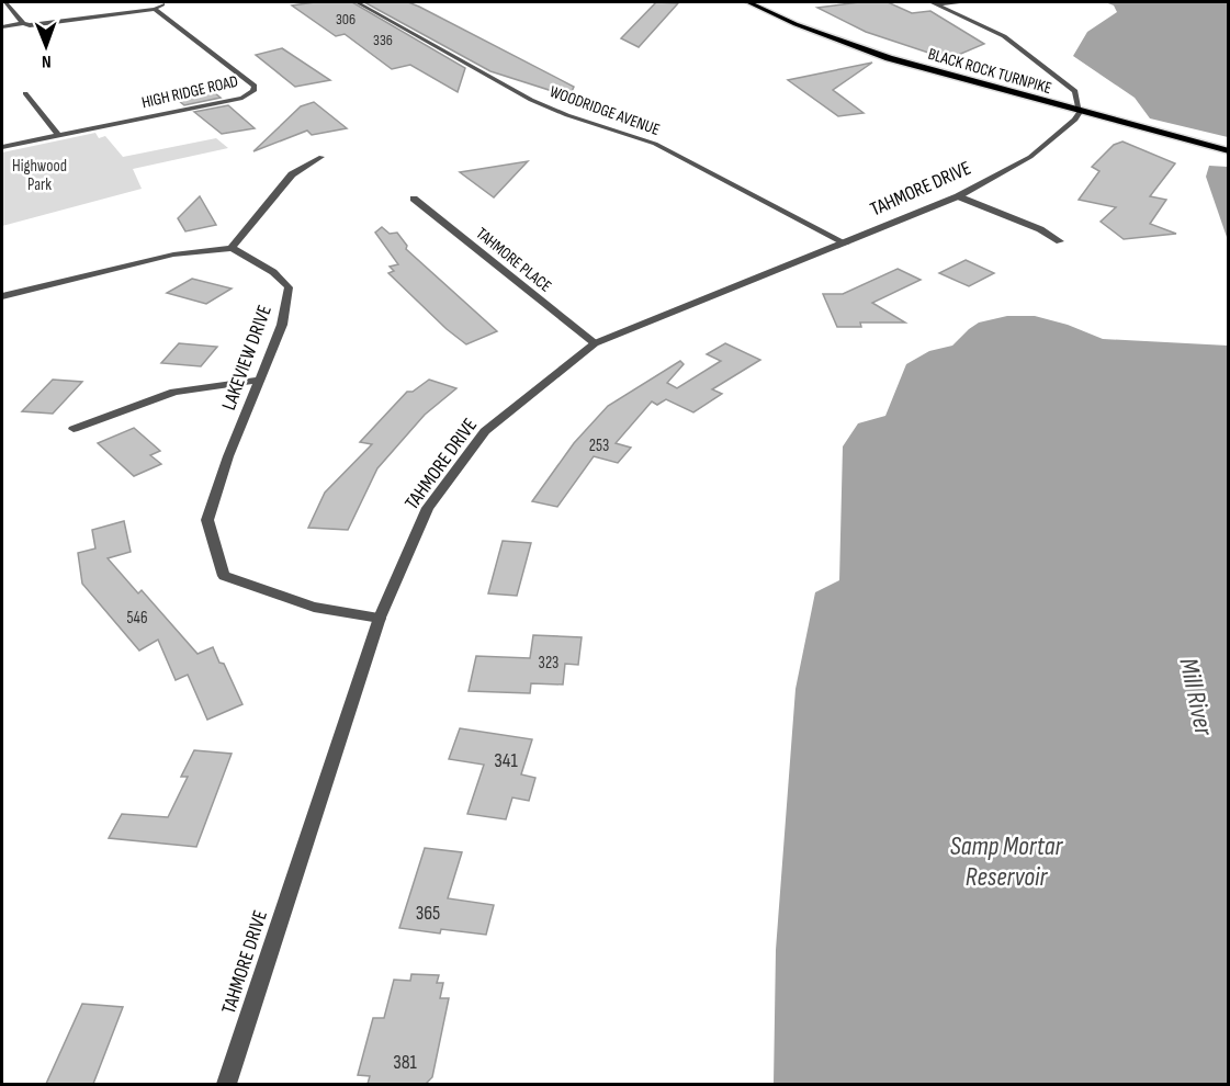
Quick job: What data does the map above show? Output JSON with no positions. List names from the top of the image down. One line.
{"streets":{"main road":["BLACK ROCK TURNPIKE"],"street":["HIGH RIDGE ROAD","WOODRIDGE AVENUE","TAHMORE DRIVE","TAHMORE PLACE","LAKEVIEW DRIVE"]},"crossings":[["BLACK ROCK TURNPIKE","TAHMORE DRIVE"],["WOODRIDGE AVENUE","TAHMORE DRIVE"],["TAHMORE DRIVE","TAHMORE PLACE"],["TAHMORE DRIVE","LAKEVIEW DRIVE"]],"water":["Mill River","Samp Mortar Reservoir"],"parks":["Highwood Park"],"house_numbers":["306","336","253","546","323","341","365","381"],"north":"bottom"}
